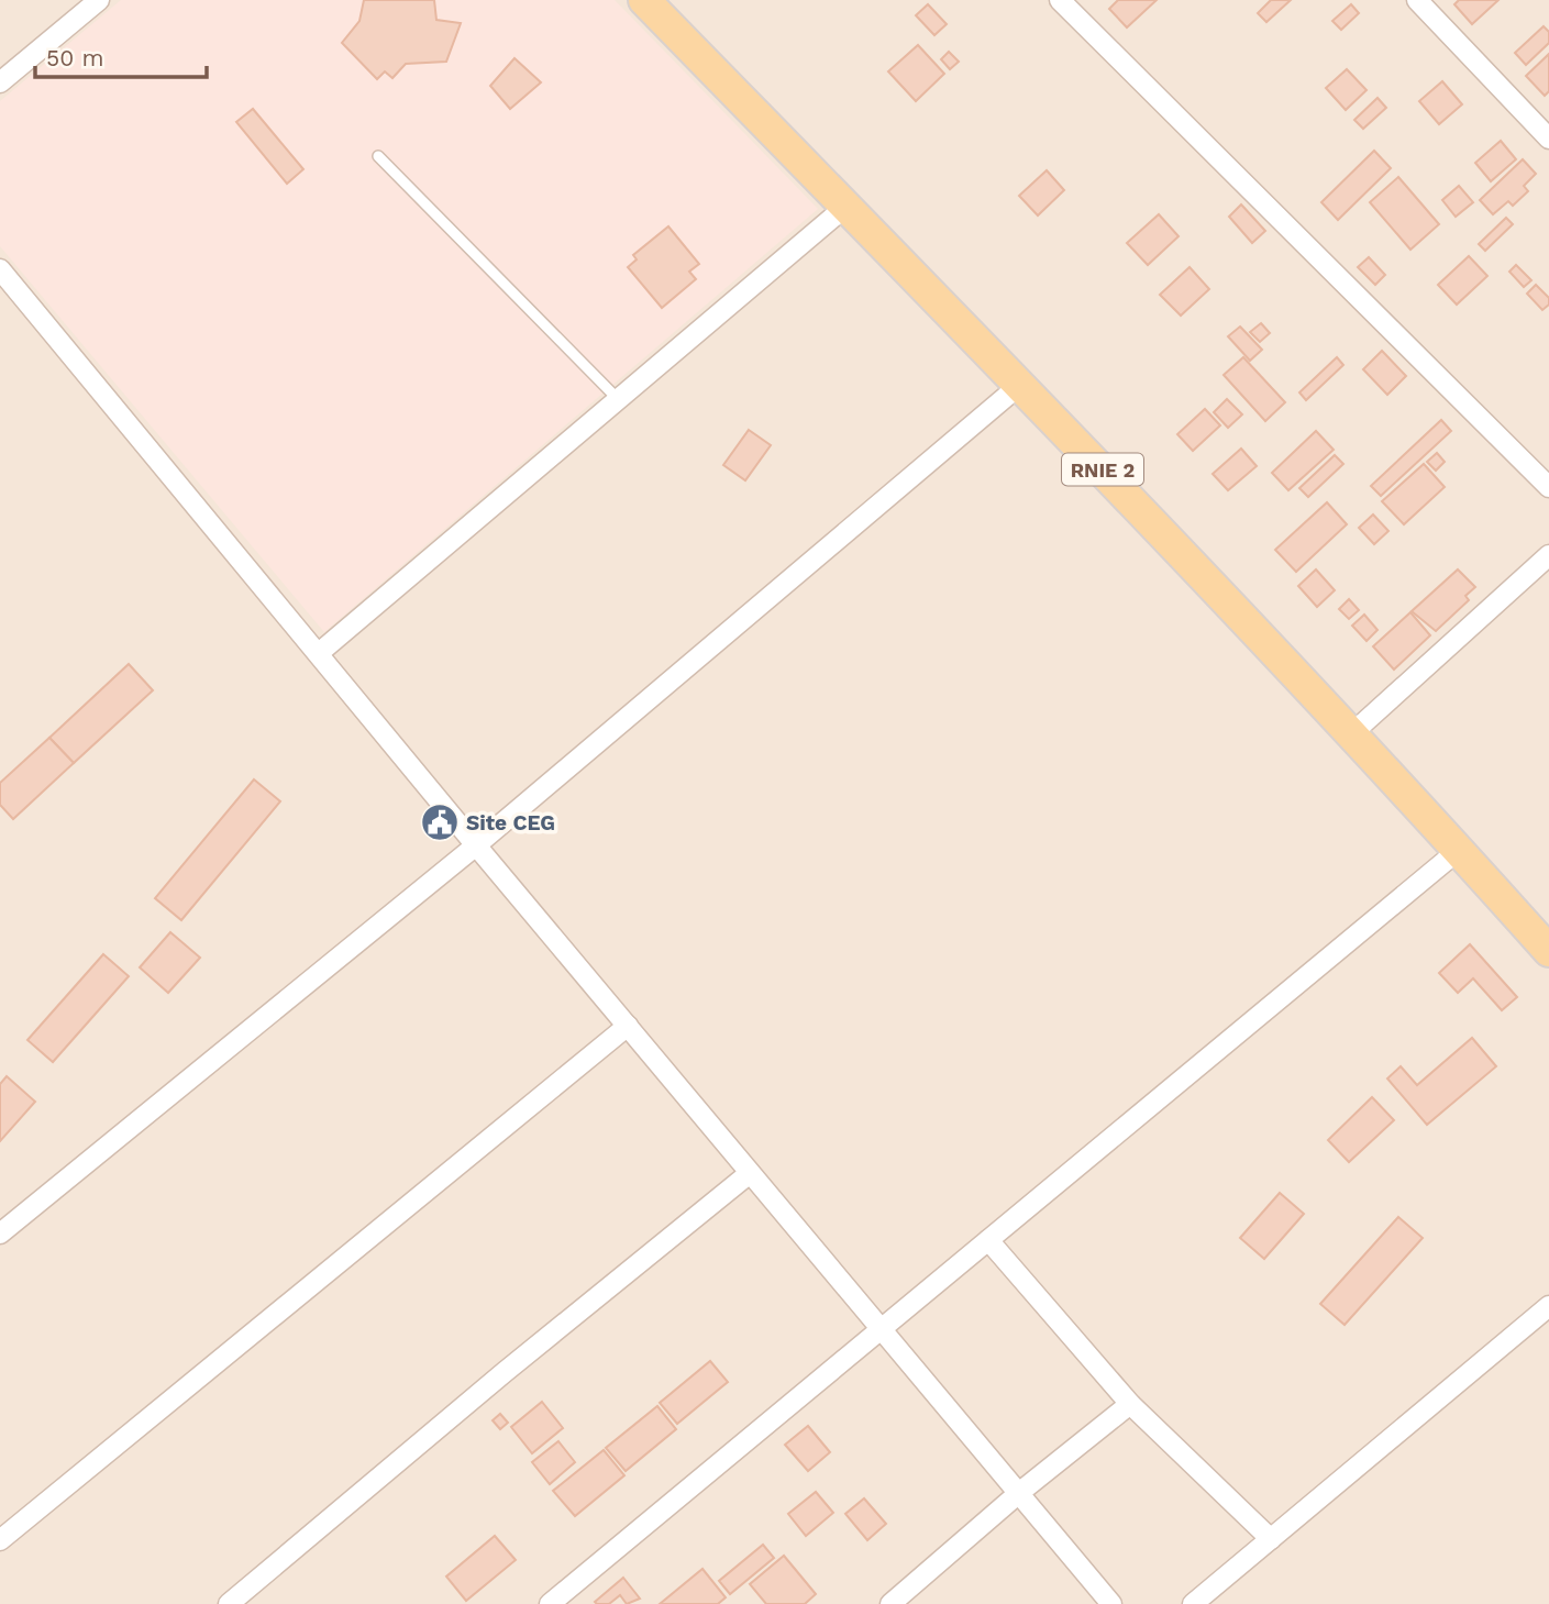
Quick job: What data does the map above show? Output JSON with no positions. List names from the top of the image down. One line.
{"streets":{"main road":["RNIE 2"]},"places":{"public building":["Site CEG"]},"scale_bar":"50 m"}
